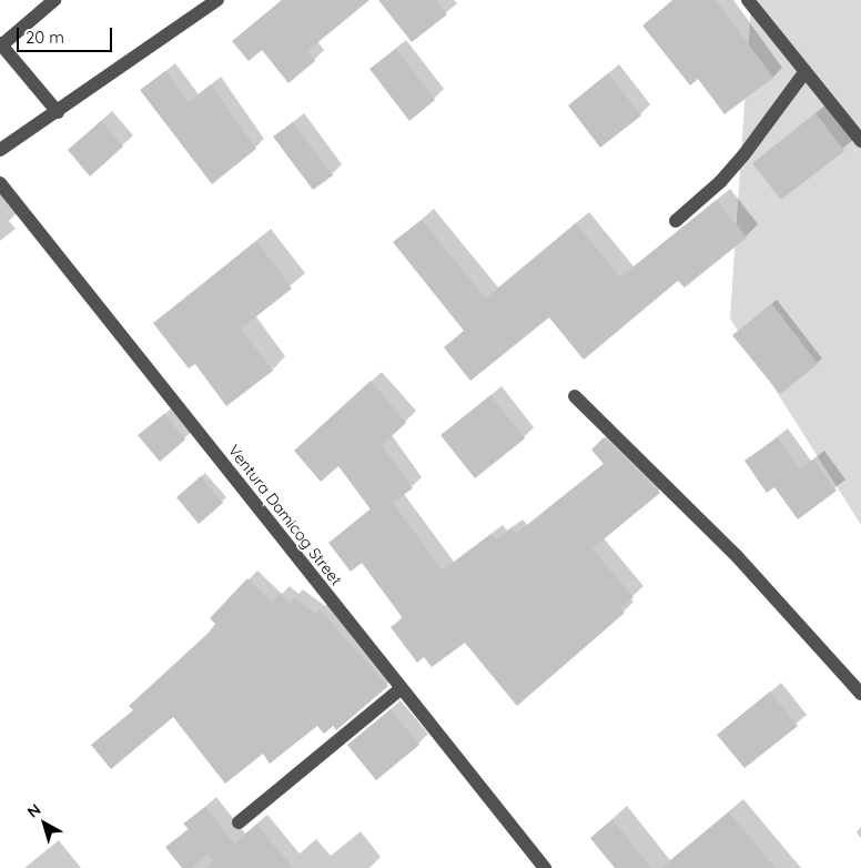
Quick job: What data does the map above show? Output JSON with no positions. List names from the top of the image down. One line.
{"streets":{"street":["Ventura Damicog Street"]},"scale_bar":"20 m","north":"top left"}
